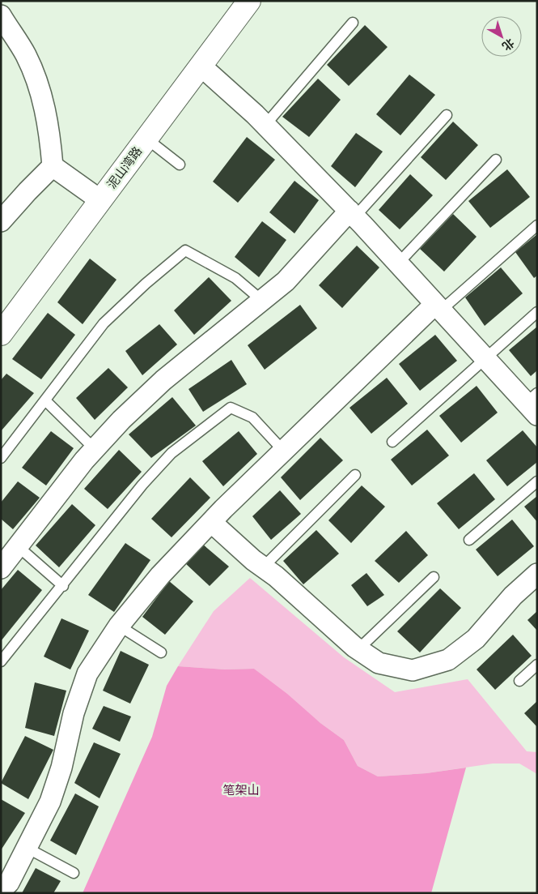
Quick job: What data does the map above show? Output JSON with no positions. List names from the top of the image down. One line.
{"streets":{"street":["泥山湾路"]},"parks":["笔架山"],"north":"bottom right"}
